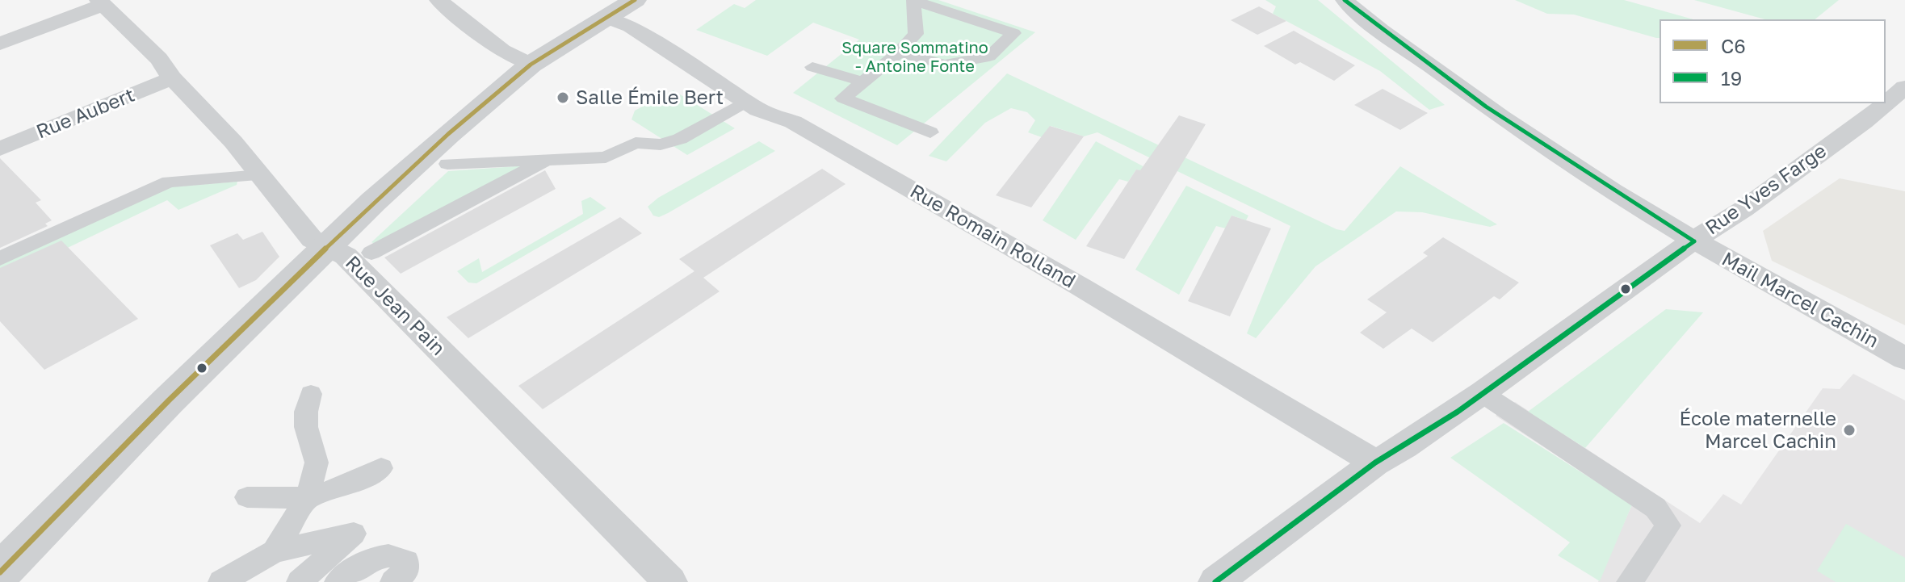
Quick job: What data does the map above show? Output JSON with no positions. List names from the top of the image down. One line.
{"streets":{"street":["Rue Aubert","Rue Yves Farge","Rue Romain Rolland","Mail Marcel Cachin","Rue Jean Pain"]},"crossings":[["Rue Aubert","Rue Jean Pain"],["Rue Yves Farge","Rue Romain Rolland"],["Rue Yves Farge","Mail Marcel Cachin"]],"parks":["Square Sommatino - Antoine Fonte"],"places":["Salle Émile Bert","École maternelle Marcel Cachin"],"lines":["transit line C6","transit line 19"],"legend":["C6","19"]}
